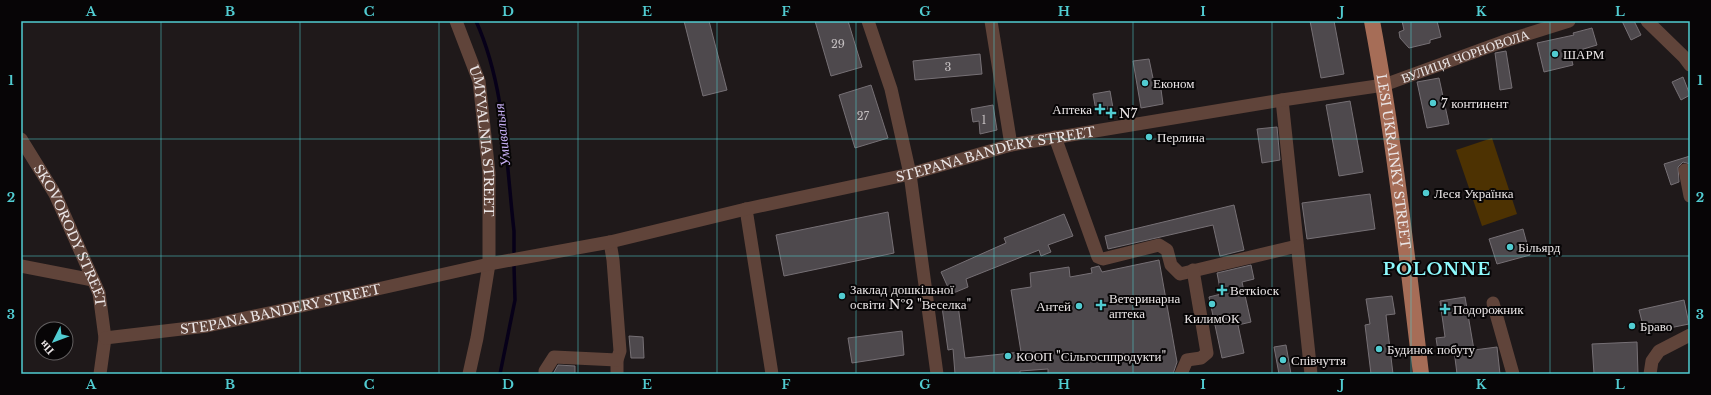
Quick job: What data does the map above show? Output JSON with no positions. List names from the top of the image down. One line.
{"streets":{"main road":["LESI UKRAINKY STREET"],"street":["ВУЛИЦЯ ЧОРНОВОЛА","UMYVALNIA STREET","STEPANA BANDERY STREET","SKOVORODY STREET"]},"crossings":[["ВУЛИЦЯ ЧОРНОВОЛА","STEPANA BANDERY STREET"],["ВУЛИЦЯ ЧОРНОВОЛА","LESI UKRAINKY STREET"],["UMYVALNIA STREET","STEPANA BANDERY STREET"],["STEPANA BANDERY STREET","LESI UKRAINKY STREET"],["STEPANA BANDERY STREET","SKOVORODY STREET"]],"districts":["POLONNE"],"water":["Умивальня"],"places":{"other":["ШАРМ","Економ","7 континент","Перлина","Леся Українка","Більярд","Заклад дошкільної освіти №2 \"Веселка\"","КилимОК","Антей","Браво","Будинок побуту","КООП \"Сільгосппродукти\"","Співчуття"],"health":["Аптека","N7","Веткіоск","Ветеринарна аптека","Подорожник"]},"house_numbers":["29","3","27","1"],"north":"bottom left","grid":{"columns":["A","B","C","D","E","F","G","H","I","J","K","L"],"rows":["1","2","3"]}}
